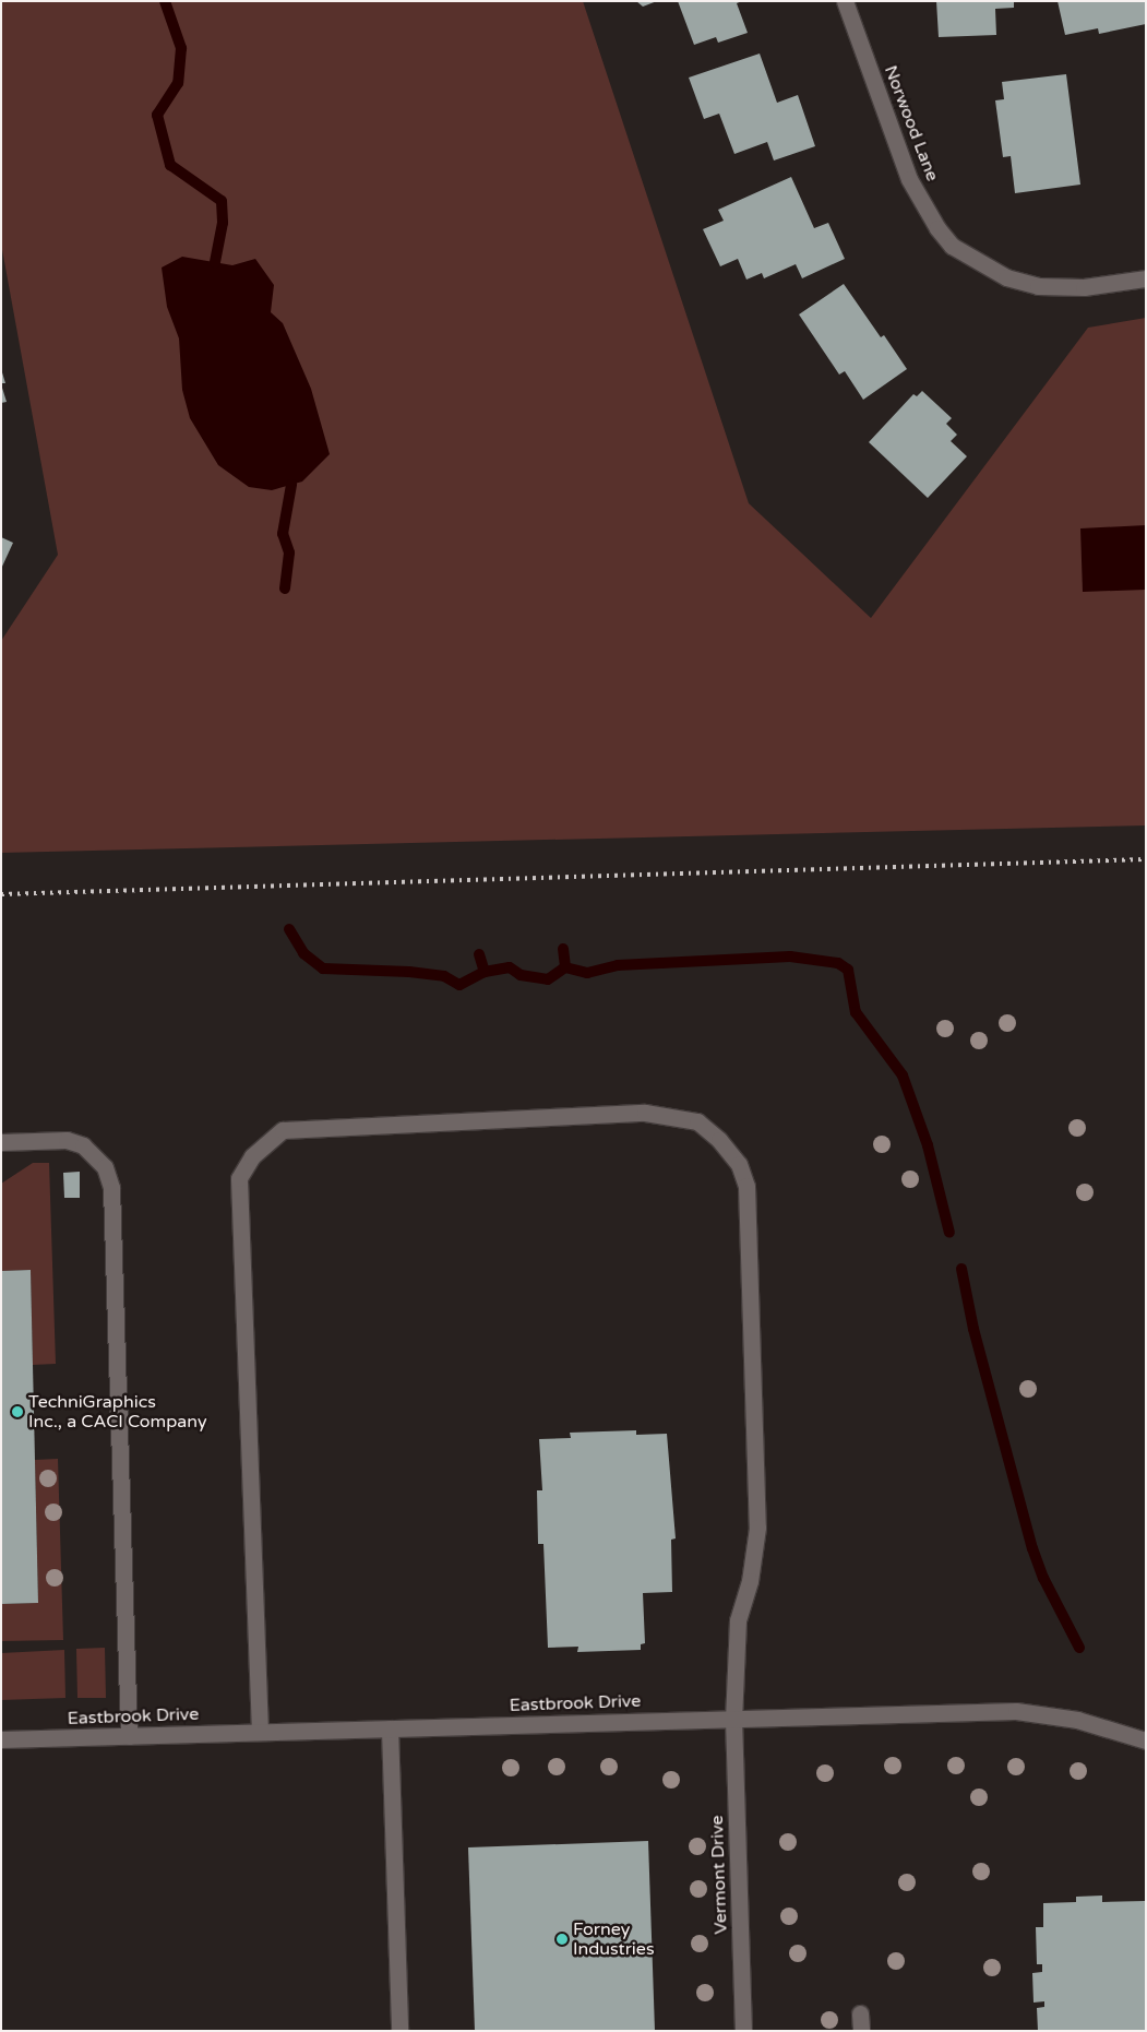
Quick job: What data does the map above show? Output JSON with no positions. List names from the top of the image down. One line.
{"streets":{"street":["Norwood Lane","Eastbrook Drive","Vermont Drive"]},"crossings":[["Eastbrook Drive","Vermont Drive"]],"places":["TechniGraphics Inc., a CACI Company","Forney Industries"]}
